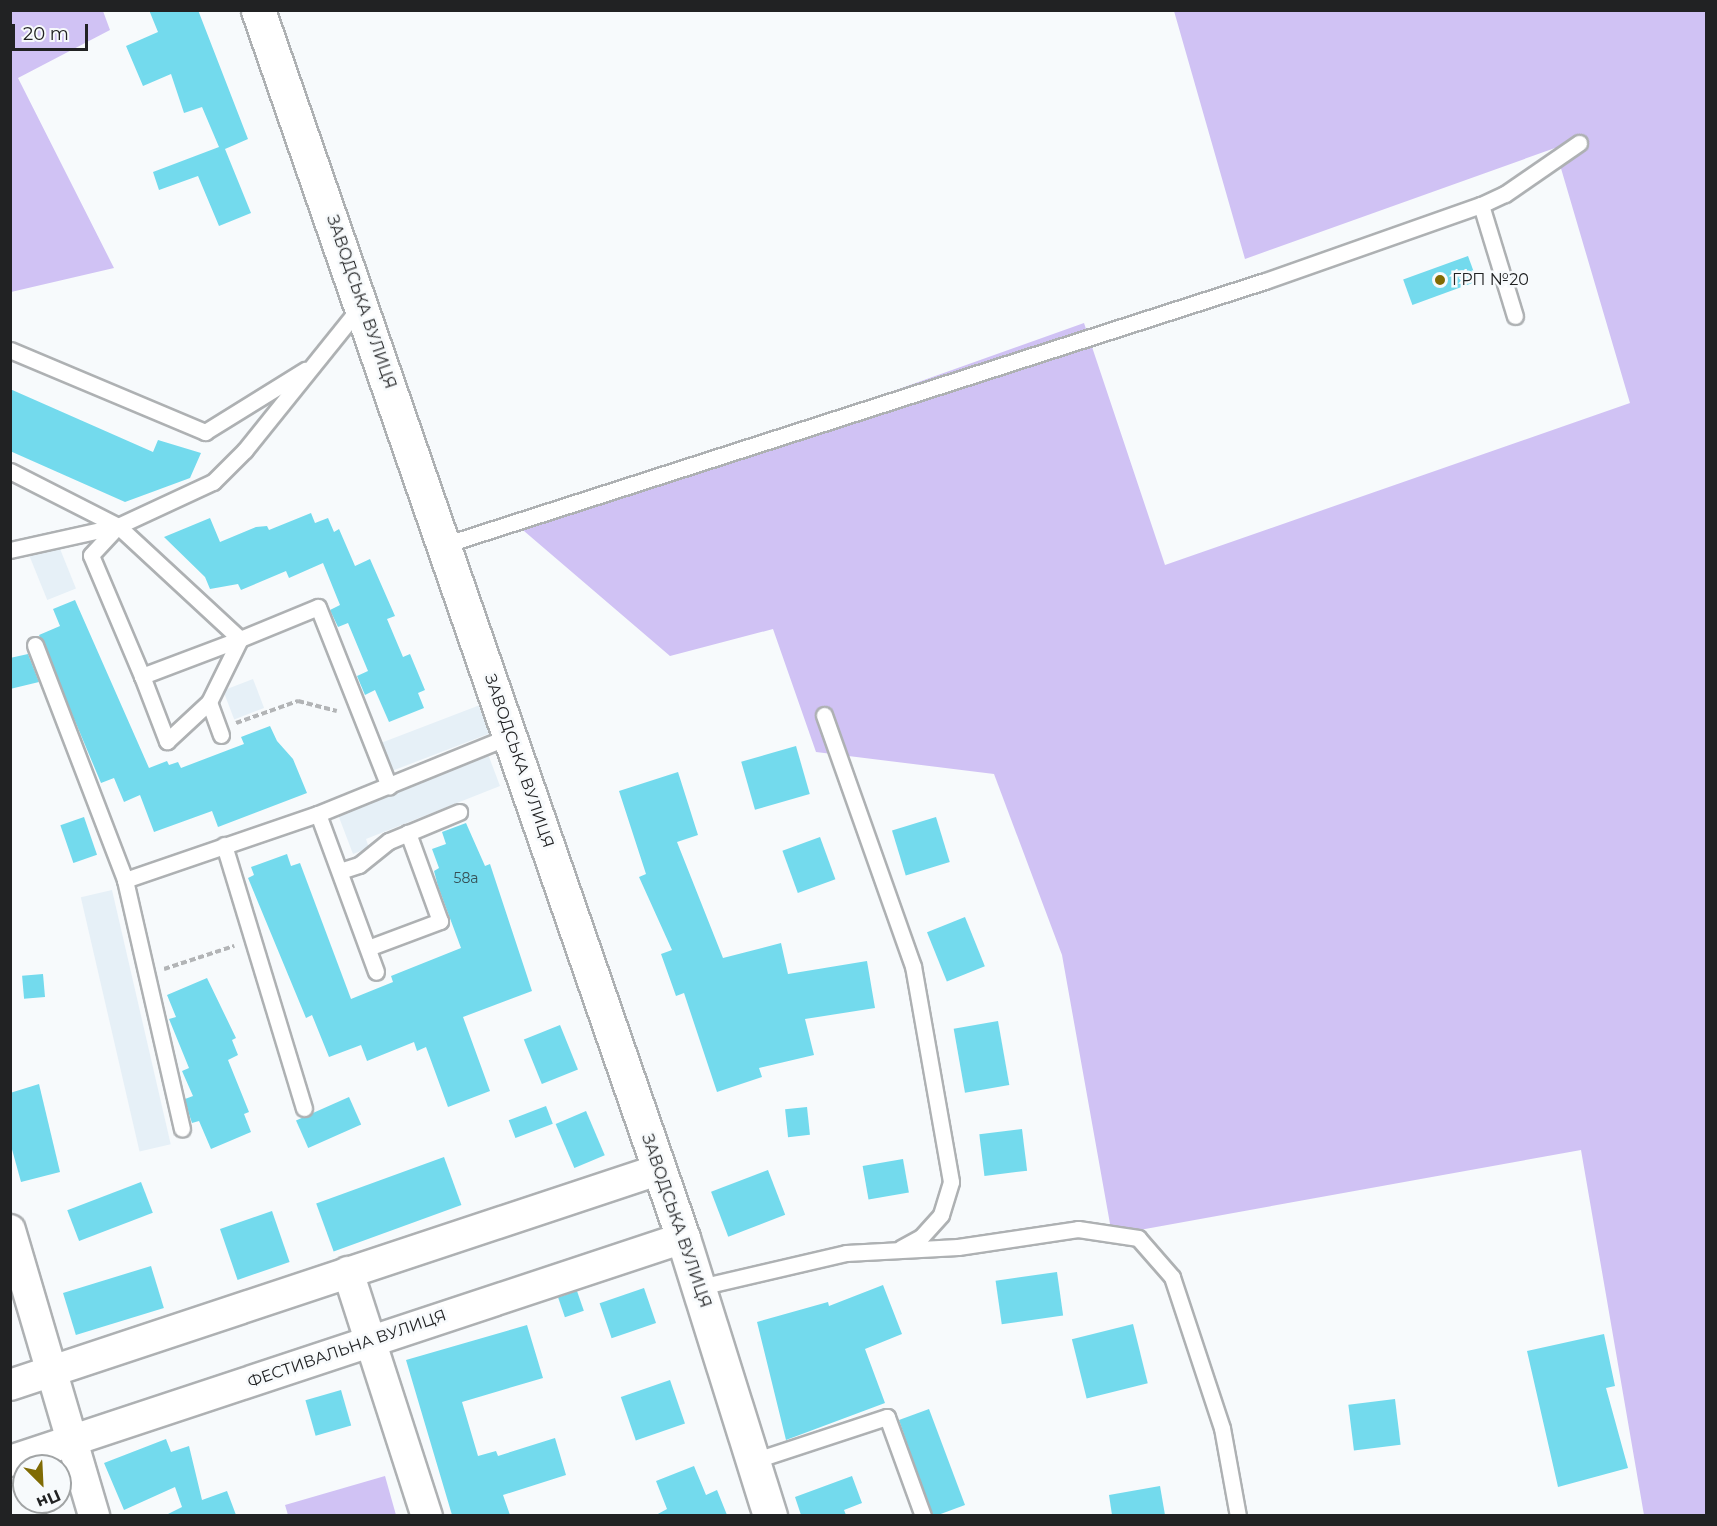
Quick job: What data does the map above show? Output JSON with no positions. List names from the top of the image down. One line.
{"streets":{"main road":["ЗАВОДСЬКА ВУЛИЦЯ"],"street":["ФЕСТИВАЛЬНА ВУЛИЦЯ"]},"crossings":[["ЗАВОДСЬКА ВУЛИЦЯ","ФЕСТИВАЛЬНА ВУЛИЦЯ"]],"places":["ГРП №20"],"house_numbers":["58а"],"scale_bar":"20 m","north":"bottom right"}
